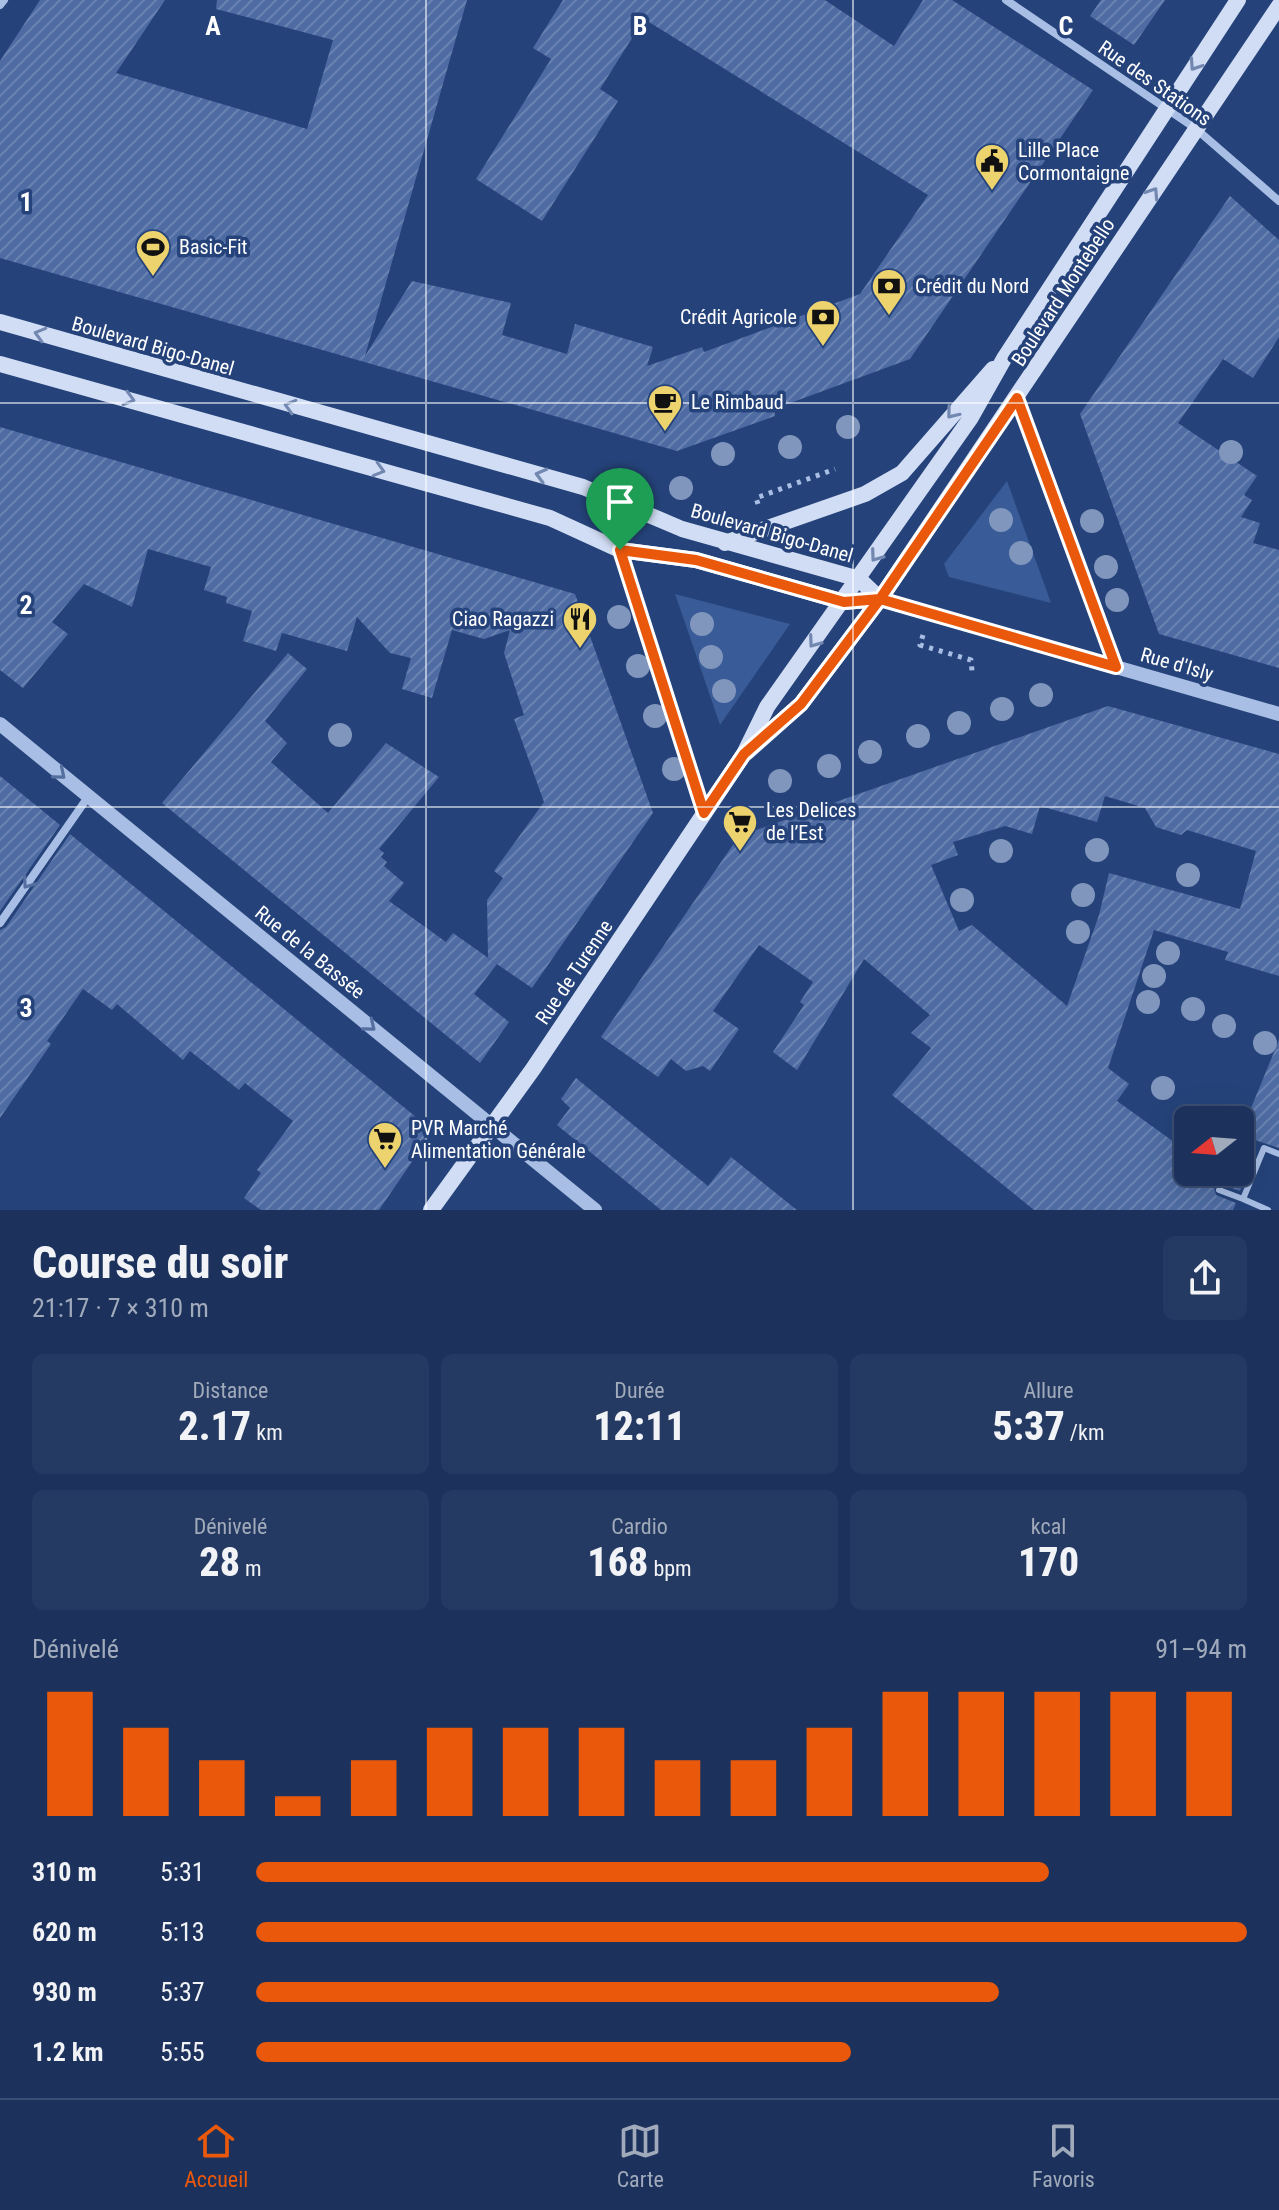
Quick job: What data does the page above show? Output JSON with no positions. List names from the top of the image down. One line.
{"streets":{"main road":["Boulevard Montebello","Boulevard Bigo-Danel","Rue de Turenne"],"street":["Rue des Stations","Rue d'Isly","Rue de la Bassée"]},"crossings":[["Rue des Stations","Boulevard Montebello"],["Boulevard Montebello","Boulevard Bigo-Danel"],["Boulevard Montebello","Rue d'Isly"],["Boulevard Montebello","Rue de Turenne"],["Boulevard Bigo-Danel","Rue d'Isly"],["Boulevard Bigo-Danel","Rue de Turenne"],["Rue d'Isly","Rue de Turenne"],["Rue de la Bassée","Rue de Turenne"]],"one_way":["Rue de la Bassée"],"places":{"public building":["Lille Place Cormontaigne"],"sports":["Basic-Fit"],"bank":["Crédit du Nord","Crédit Agricole"],"cafe":["Le Rimbaud"],"restaurant":["Ciao Ragazzi"],"supermarket":["Les Delices de l’Est","PVR Marché Alimentation Générale"]},"north":"left","page":{"heading":["Course du soir","21:17 · 7 × 310 m"],"stats":[["Distance","2.17 km"],["Durée","12:11"],["Allure","5:37 /km"],["Dénivelé","28 m"],["Cardio","168 bpm"],["kcal","170"]],"chart":["Dénivelé","91–94 m"],"list":[{"name":"310 m","note":"5:31"},{"name":"620 m","note":"5:13"},{"name":"930 m","note":"5:37"},{"name":"1.2 km","note":"5:55"}],"tabs":["Accueil","Carte","Favoris"]},"grid":{"columns":["A","B","C"],"rows":["1","2","3"]}}
